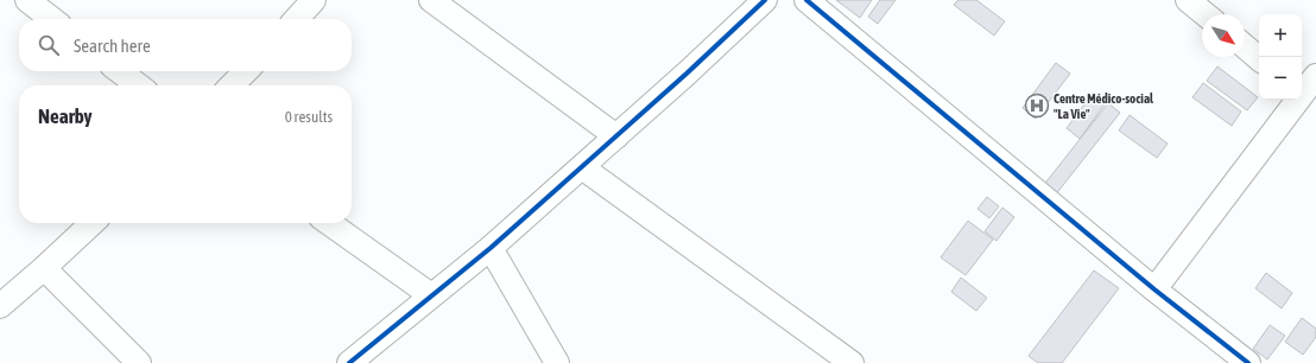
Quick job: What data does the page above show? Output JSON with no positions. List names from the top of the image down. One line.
{"places":{"hospital":["Centre Médico-social \"La Vie\""]},"north":"bottom right","page":{"map_buttons":["+","−"],"search":"Search here","heading":["Nearby","0 results"]}}
